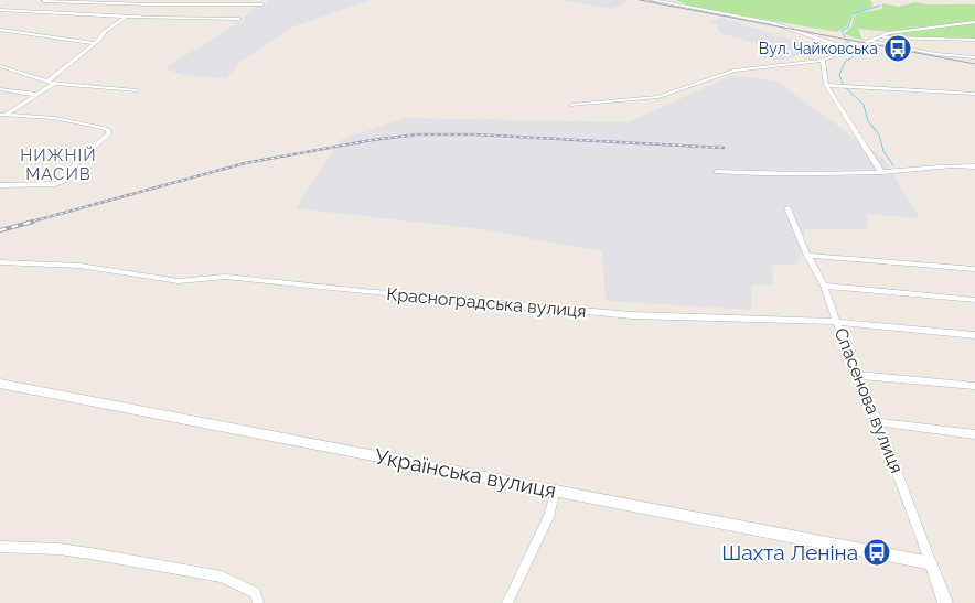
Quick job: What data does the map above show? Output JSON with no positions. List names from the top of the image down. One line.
{"streets":{"street":["Красноградська вулиця","Спасенова вулиця","Українська вулиця"]},"crossings":[["Красноградська вулиця","Спасенова вулиця"],["Спасенова вулиця","Українська вулиця"]],"districts":["НИЖНІЙ МАСИВ"],"places":{"bus stop":["Вул. Чайковська","Шахта Леніна"]}}
